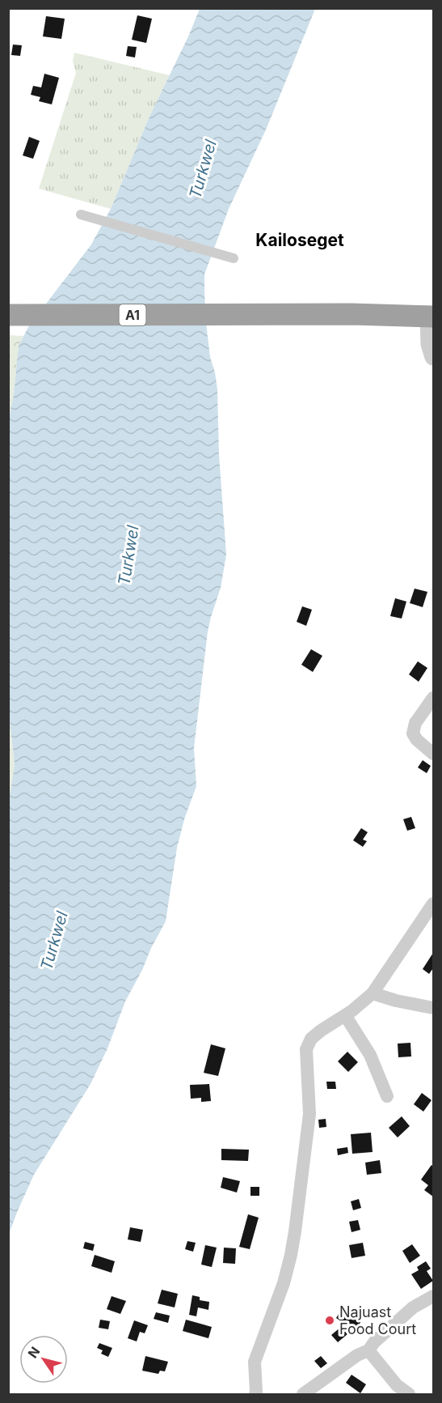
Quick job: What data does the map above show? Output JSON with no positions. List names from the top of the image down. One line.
{"streets":{"highway":["A1"]},"districts":["Kailoseget"],"water":["Turkwel"],"places":["Najuast Food Court"],"north":"top left"}
